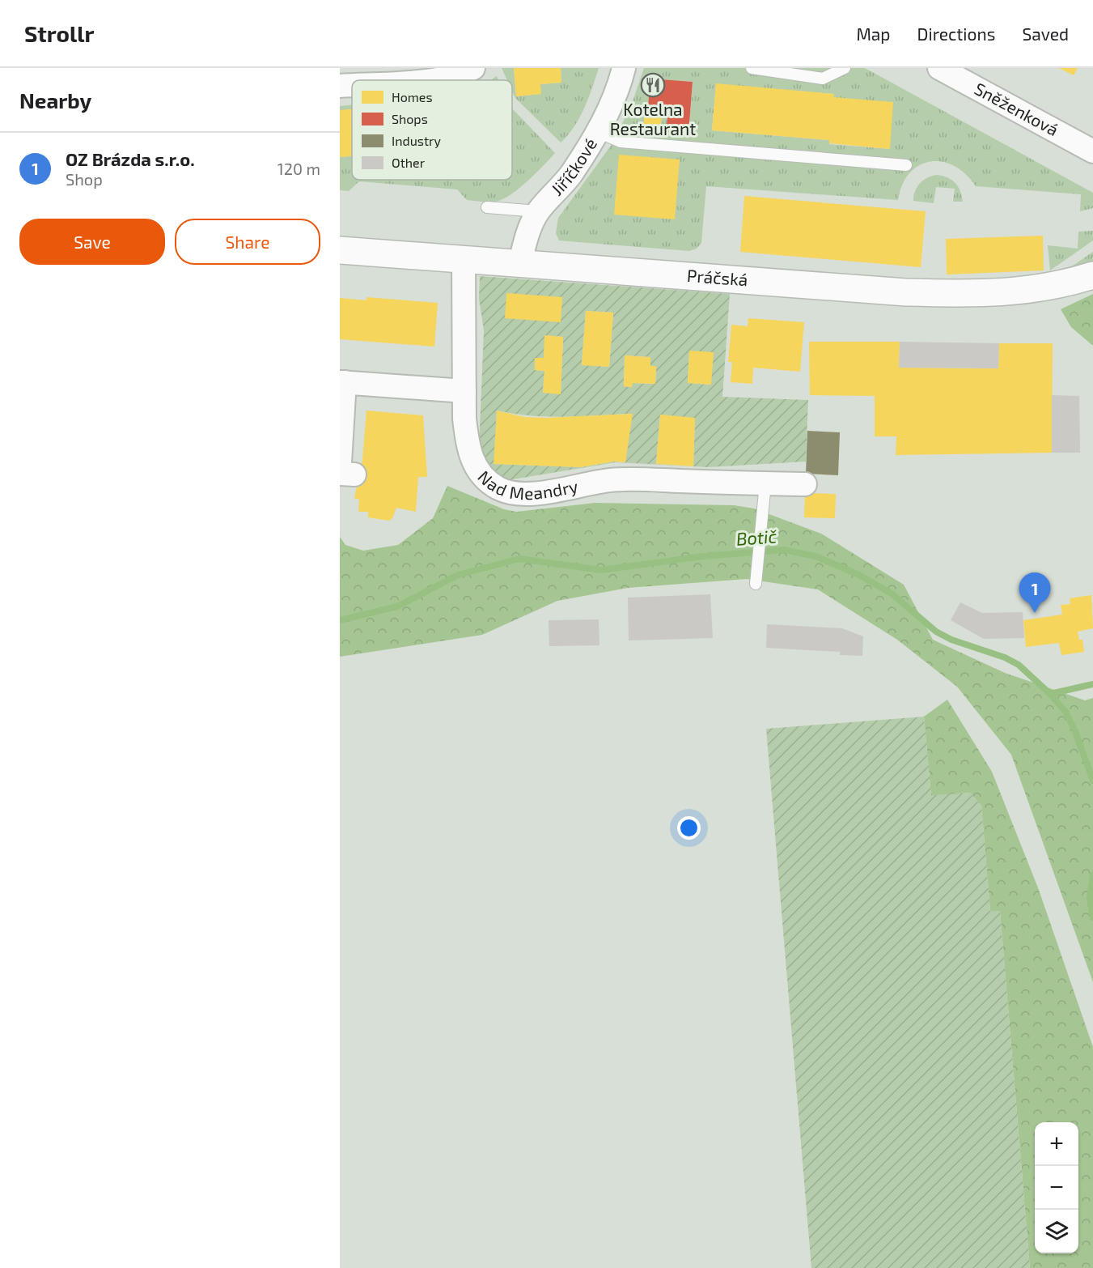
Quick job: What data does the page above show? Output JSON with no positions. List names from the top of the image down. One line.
{"streets":{"street":["Sněženková","Jiříčkové","Práčská","Nad Meandry"]},"crossings":[["Jiříčkové","Práčská"],["Práčská","Nad Meandry"]],"water":["Botič"],"places":{"restaurant":["Kotelna Restaurant"]},"legend":["Homes","Shops","Industry","Other"],"page":{"header":"Strollr","nav":["Map","Directions","Saved"],"heading":"Nearby","list":[{"mark":"1","name":"OZ Brázda s.r.o.","note":"Shop","value":"120 m"}],"buttons":["Save","Share"],"pins":"1","map_buttons":["+","−"]}}
